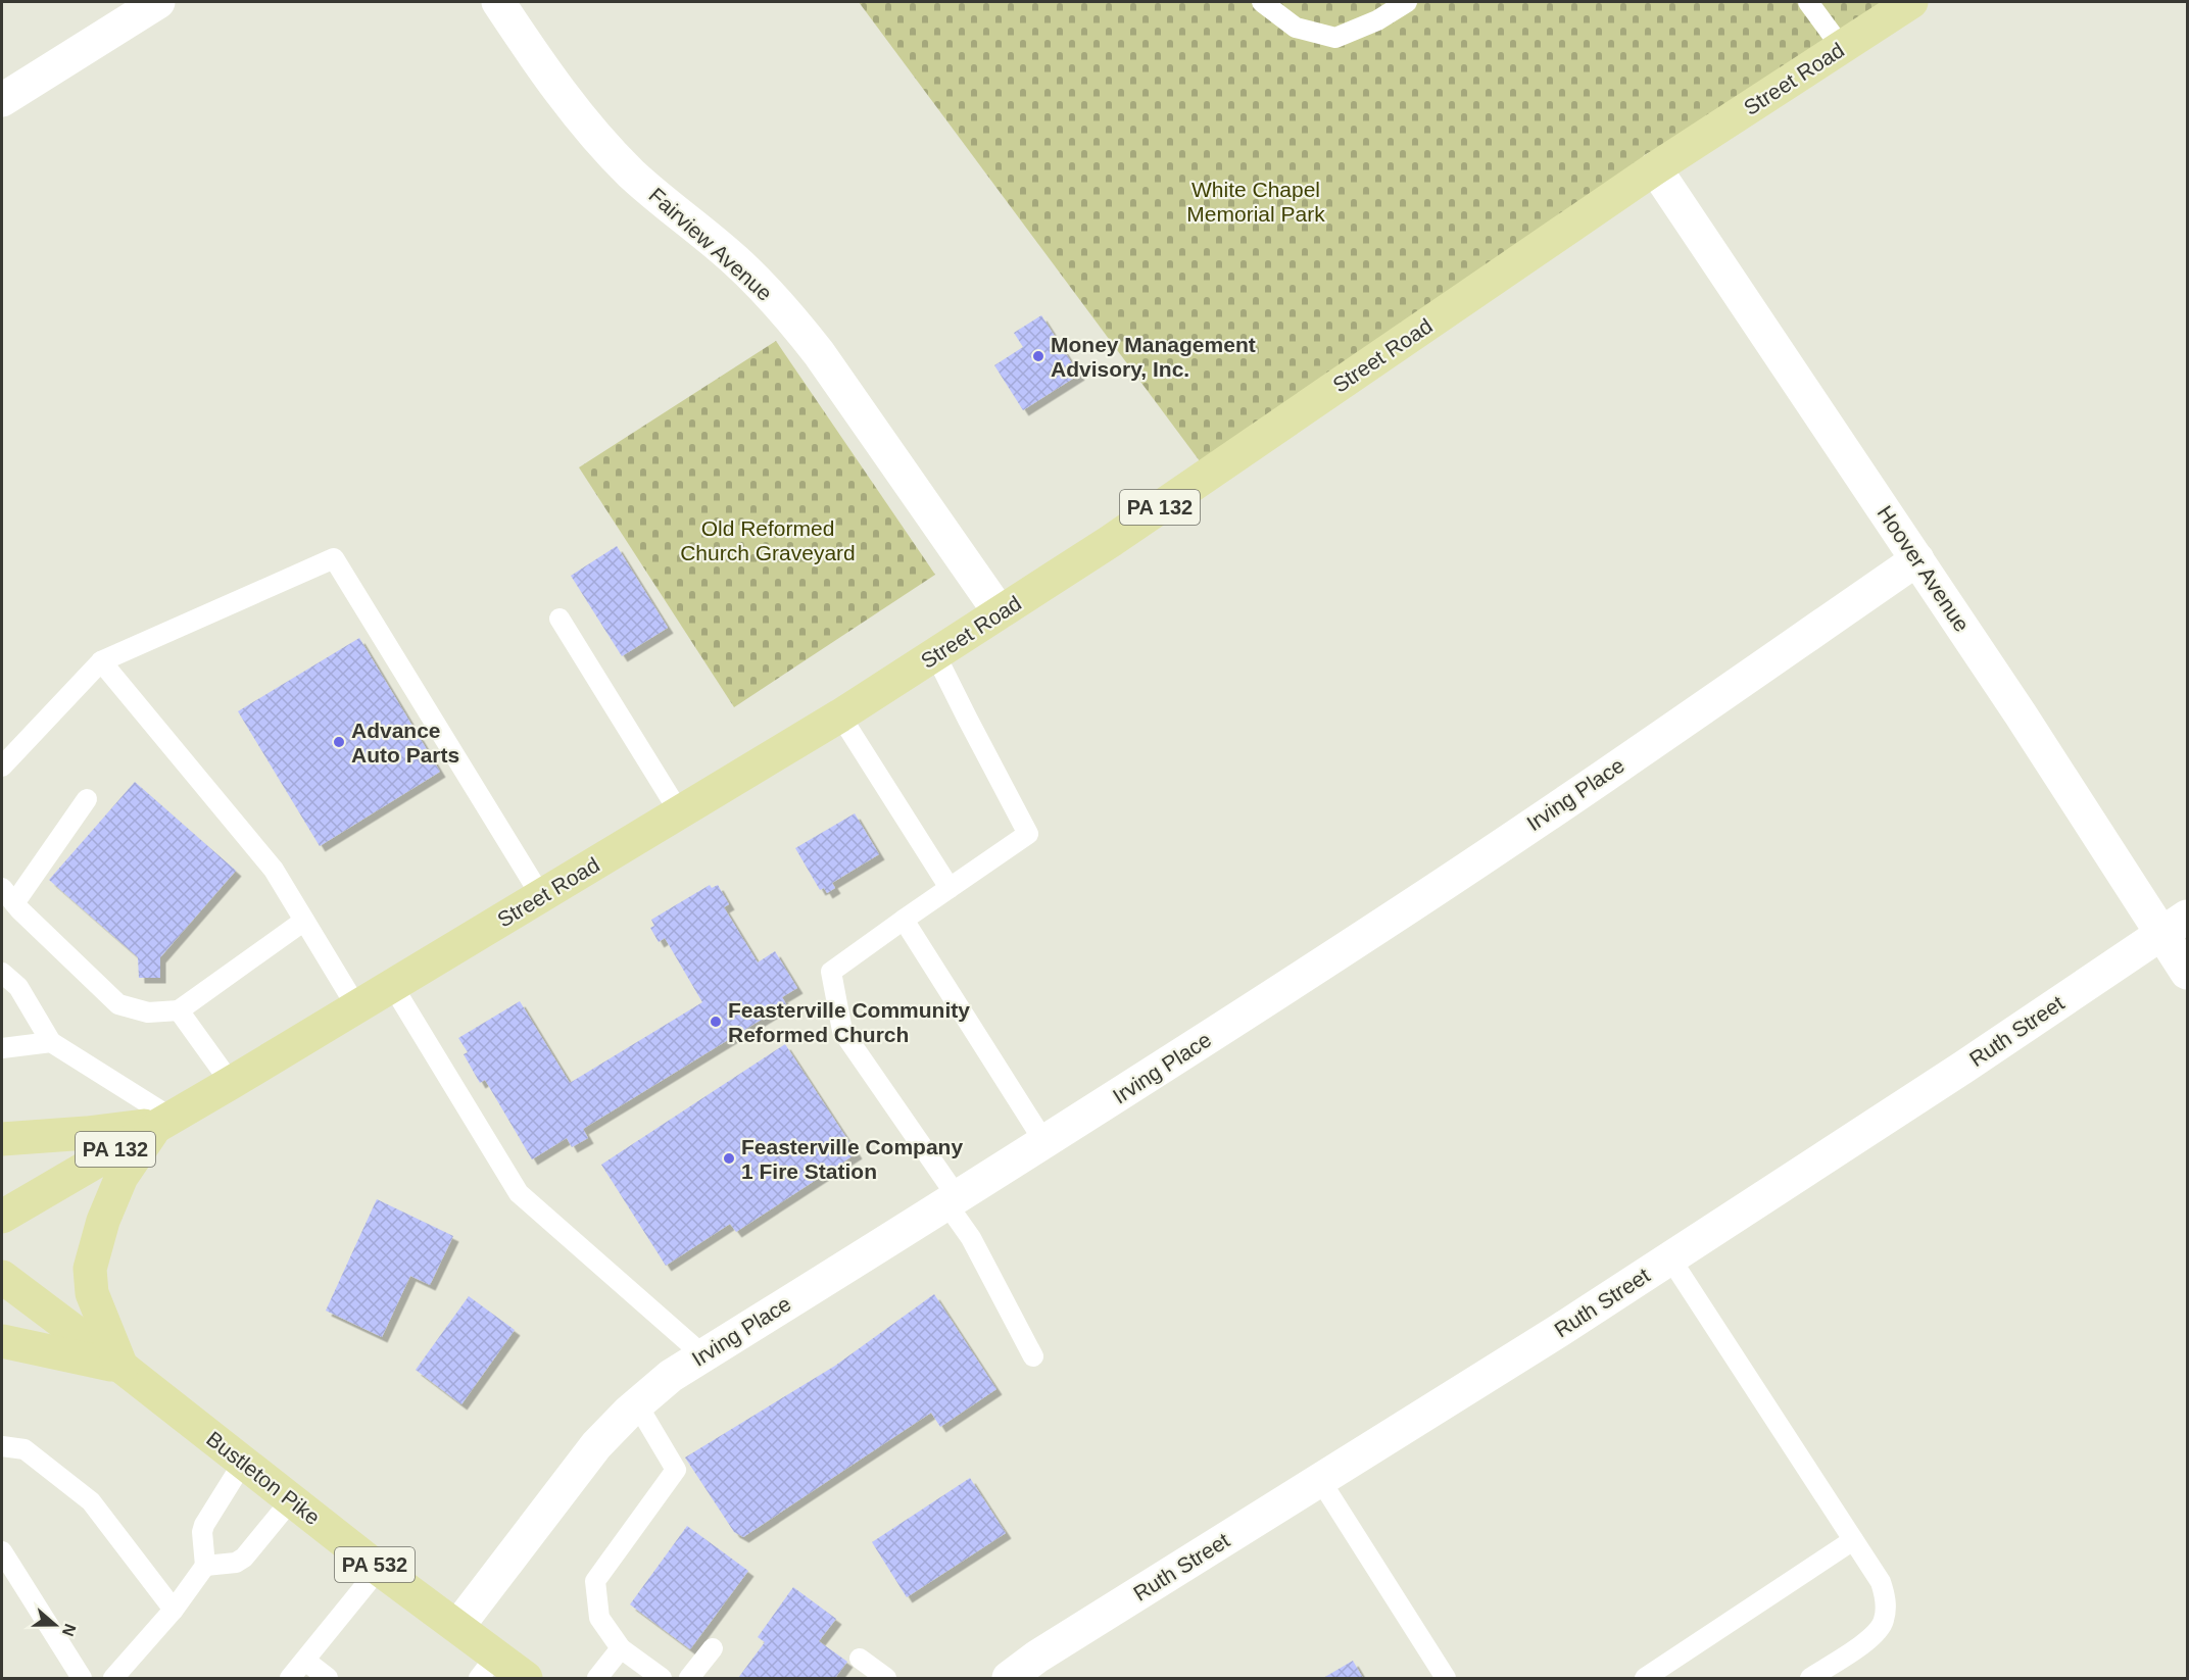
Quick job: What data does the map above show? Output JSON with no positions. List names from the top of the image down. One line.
{"streets":{"main road":["Street Road","PA 132","Bustleton Pike","PA 532"],"street":["Fairview Avenue","Hoover Avenue","Irving Place","Ruth Street"]},"crossings":[["Street Road","Fairview Avenue"],["Street Road","Hoover Avenue"],["Hoover Avenue","Irving Place"],["Hoover Avenue","Ruth Street"],["Irving Place","Bustleton Pike"]],"parks":["White Chapel Memorial Park","Old Reformed Church Graveyard"],"places":["Money Management Advisory, Inc.","Advance Auto Parts","Feasterville Community Reformed Church","Feasterville Company 1 Fire Station"],"north":"right"}
